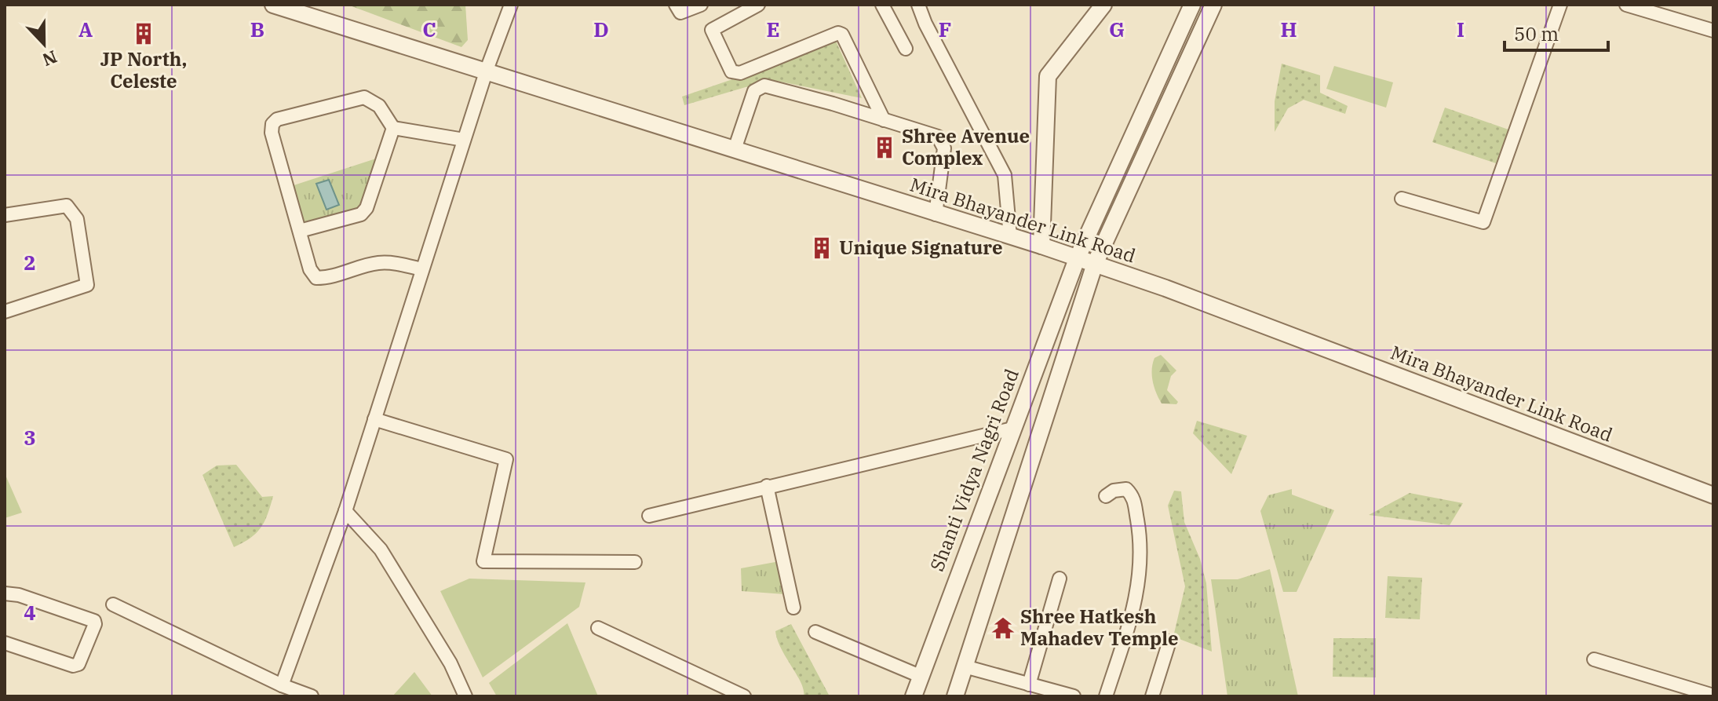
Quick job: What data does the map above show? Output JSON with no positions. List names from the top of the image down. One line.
{"streets":{"street":["Mira Bhayander Link Road","Shanti Vidya Nagri Road"]},"crossings":[["Mira Bhayander Link Road","Shanti Vidya Nagri Road"]],"places":{"building":["JP North, Celeste","Shree Avenue Complex","Unique Signature"],"temple":["Shree Hatkesh Mahadev Temple"]},"scale_bar":"50 m","north":"bottom","grid":{"columns":["A","B","C","D","E","F","G","H","I"],"rows":["2","3","4"]}}
